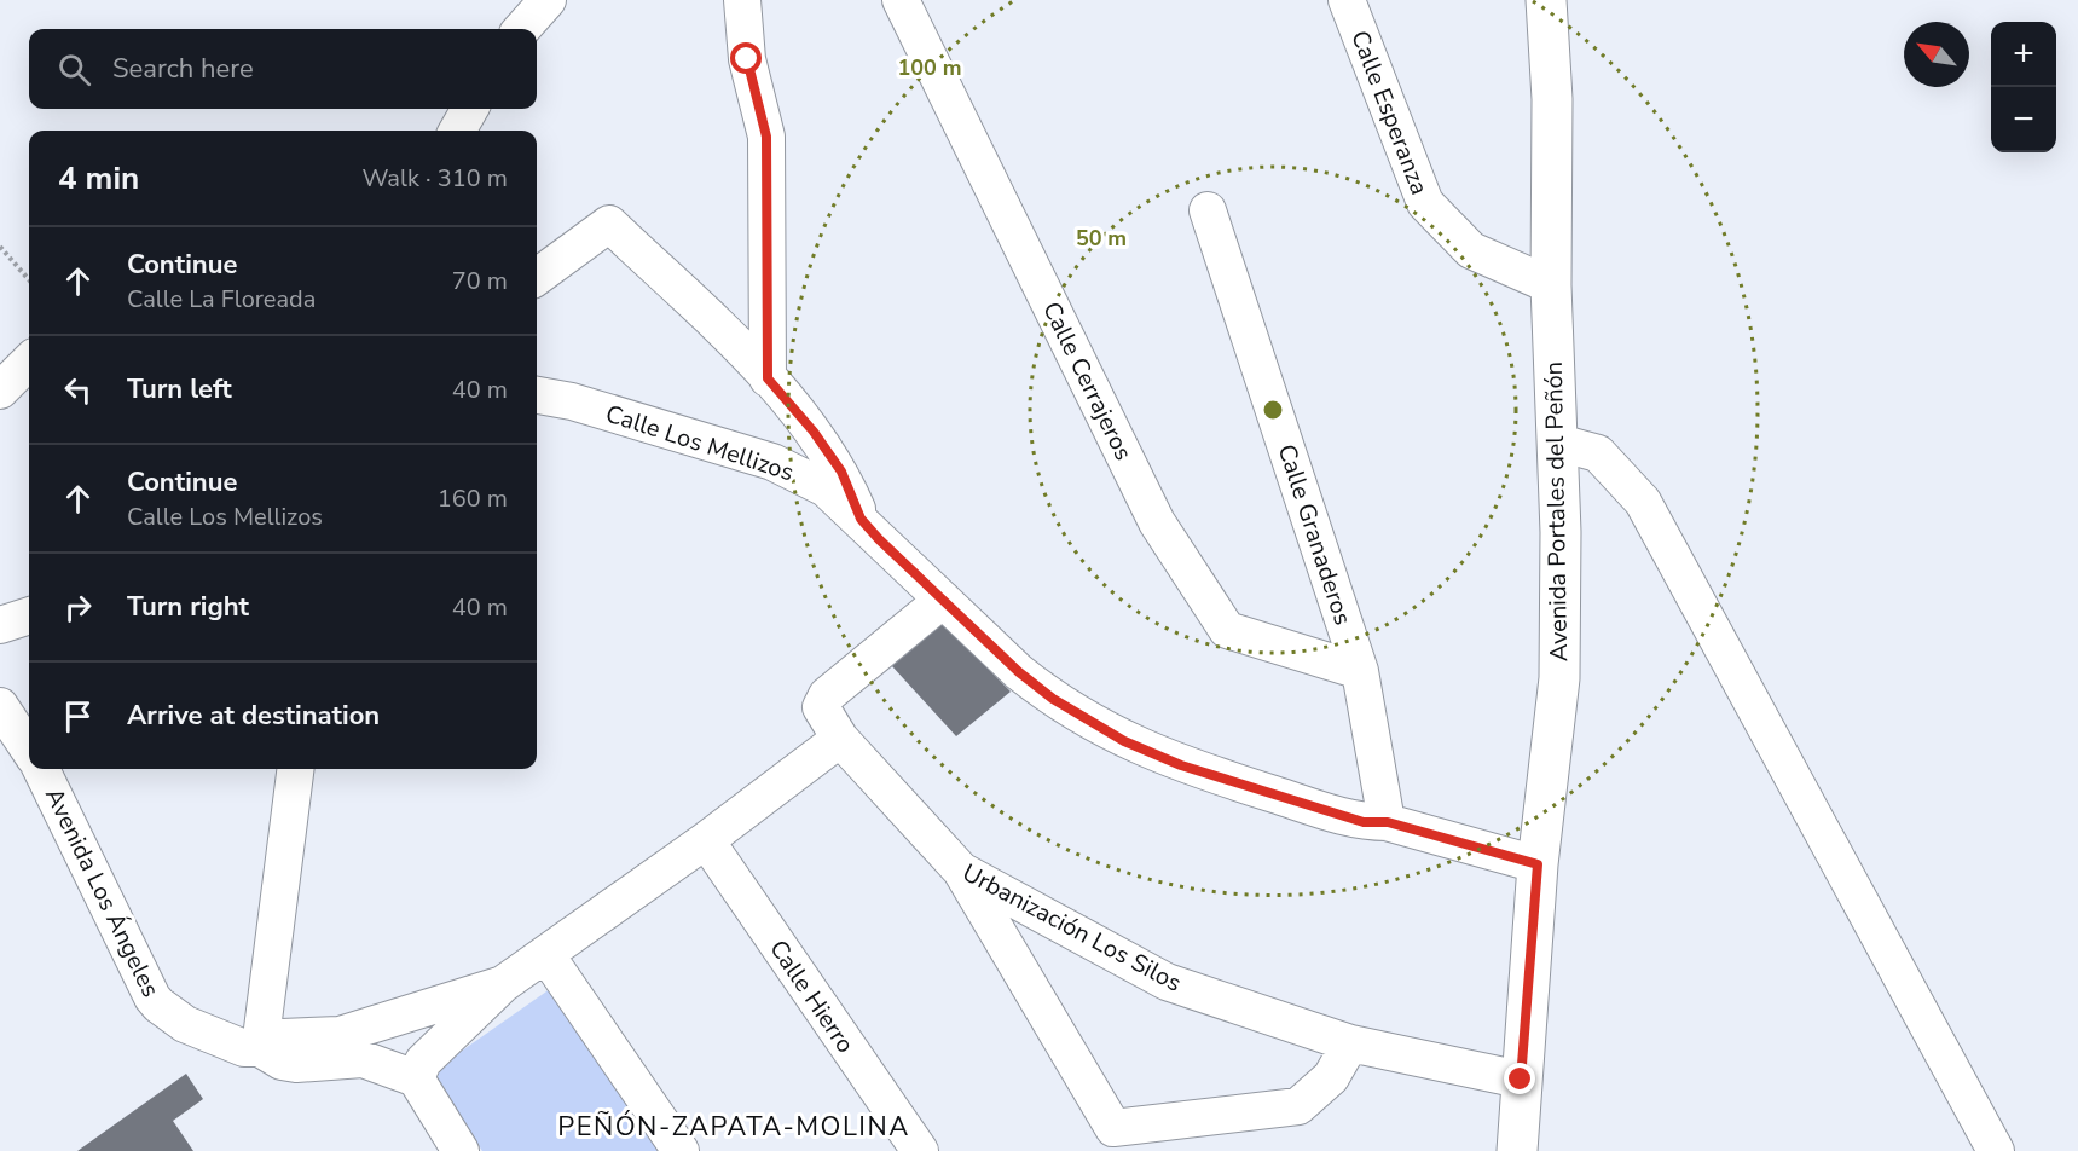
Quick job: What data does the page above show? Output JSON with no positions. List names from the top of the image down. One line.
{"streets":{"street":["Calle Esperanza","Calle Cerrajeros","Calle Los Mellizos","Avenida Portales del Peñón","Calle Granaderos","Avenida Los Ángeles","Urbanización Los Silos","Calle Hierro"]},"crossings":[["Calle Esperanza","Avenida Portales del Peñón"],["Calle Cerrajeros","Calle Granaderos"],["Calle Los Mellizos","Avenida Portales del Peñón"],["Calle Los Mellizos","Calle Granaderos"],["Calle Los Mellizos","Urbanización Los Silos"],["Avenida Portales del Peñón","Urbanización Los Silos"]],"districts":["PEÑÓN-ZAPATA-MOLINA"],"north":"top left","page":{"map_buttons":["+","−"],"search":"Search here","heading":["4 min","Walk · 310 m"],"list":[["Continue","Calle La Floreada","70 m"],["Turn left","40 m"],["Continue","Calle Los Mellizos","160 m"],["Turn right","40 m"],"Arrive at destination"]},"rings":["100 m","50 m"]}
